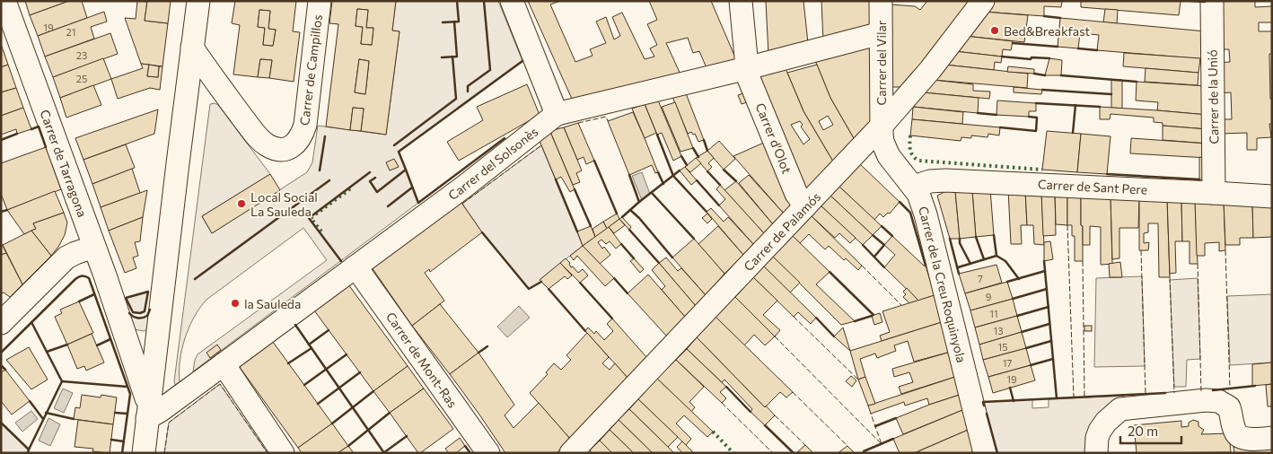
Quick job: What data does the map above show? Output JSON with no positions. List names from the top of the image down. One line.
{"streets":{"street":["Carrer del Vilar","Carrer de Campillos","Carrer de la Unió","Carrer d'Olot","Carrer de Tarragona","Carrer del Solsonès","Carrer de Sant Pere","Carrer de Palamós","Carrer de la Creu Roquinyola","Carrer de Mont-Ras"]},"crossings":[["Carrer del Vilar","Carrer del Solsonès"],["Carrer del Vilar","Carrer de Palamós"],["Carrer del Vilar","Carrer de la Creu Roquinyola"],["Carrer de la Unió","Carrer de Sant Pere"],["Carrer d'Olot","Carrer del Solsonès"],["Carrer d'Olot","Carrer de Palamós"],["Carrer de Tarragona","Carrer del Solsonès"],["Carrer del Solsonès","Carrer de Mont-Ras"],["Carrer de Sant Pere","Carrer de la Creu Roquinyola"],["Carrer de Palamós","Carrer de la Creu Roquinyola"]],"places":["Bed&Breakfast","Local Social La Sauleda","la Sauleda"],"house_numbers":["19","21","23","25","7","9","11","13","15","17","19"],"scale_bar":"20 m"}
